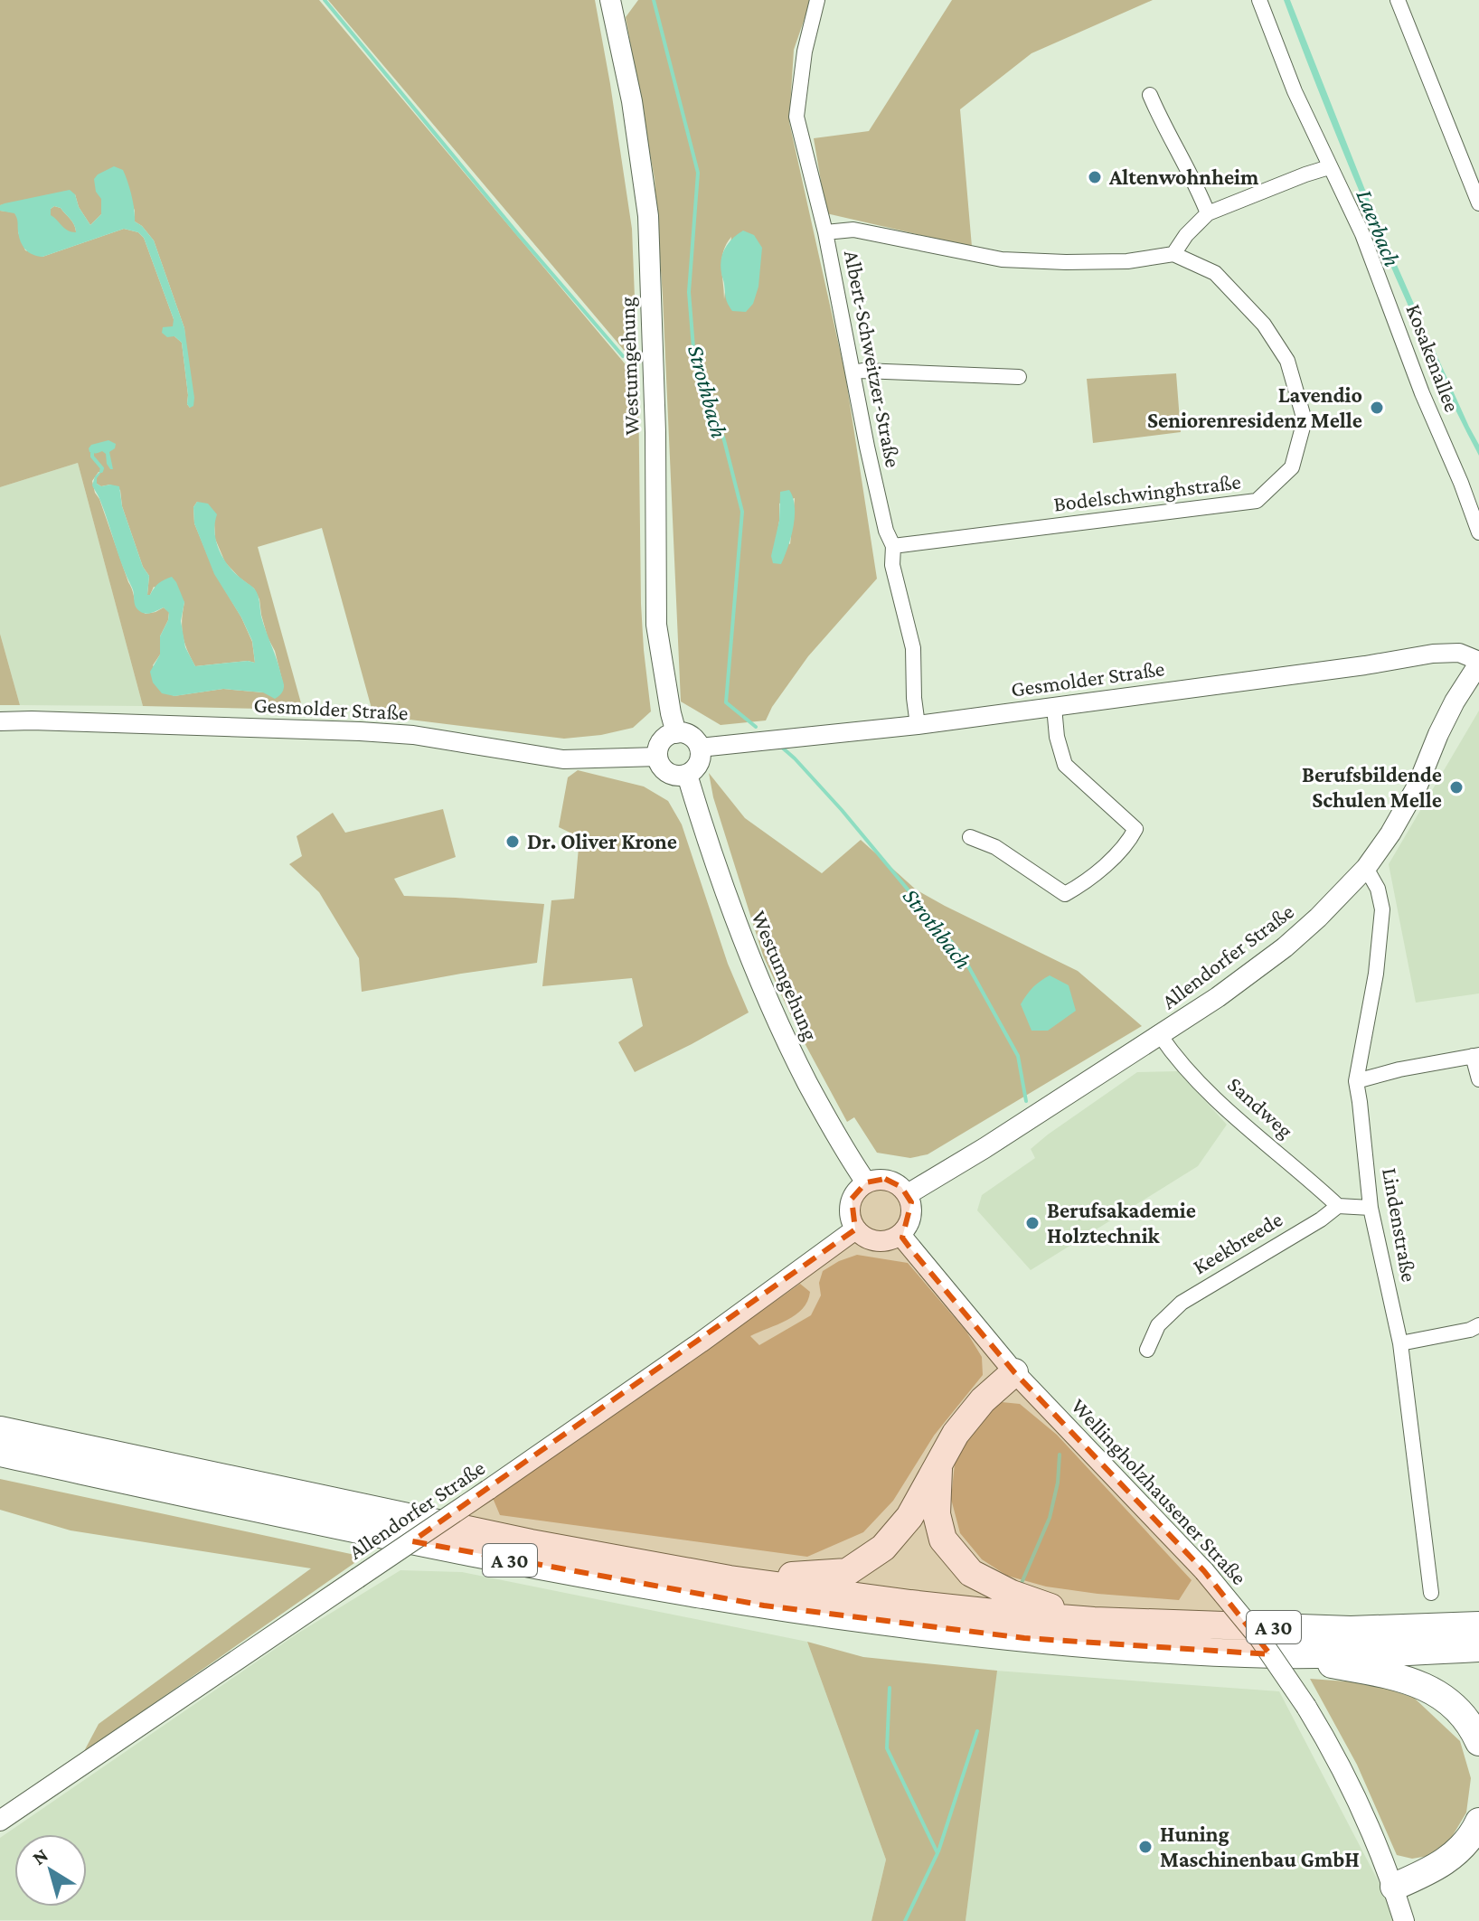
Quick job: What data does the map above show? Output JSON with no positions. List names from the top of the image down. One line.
{"streets":{"highway":["A 30"],"main road":["Westumgehung","Allendorfer Straße","Wellingholzhausener Straße"],"street":["Kosakenallee","Albert-Schweitzer-Straße","Bodelschwinghstraße","Gesmolder Straße","Sandweg","Lindenstraße","Keekbreede"]},"crossings":[["Albert-Schweitzer-Straße","Bodelschwinghstraße"],["Albert-Schweitzer-Straße","Gesmolder Straße"],["Westumgehung","Gesmolder Straße"],["Westumgehung","Allendorfer Straße"],["Westumgehung","Wellingholzhausener Straße"],["Gesmolder Straße","Allendorfer Straße"],["Allendorfer Straße","Sandweg"],["Allendorfer Straße","Lindenstraße"],["Allendorfer Straße","Wellingholzhausener Straße"],["Sandweg","Keekbreede"]],"water":["Laerbach","Strothbach"],"places":["Altenwohnheim","Lavendio Seniorenresidenz Melle","Berufsbildende Schulen Melle","Dr. Oliver Krone","Berufsakademie Holztechnik","Huning Maschinenbau GmbH"],"north":"top left"}
